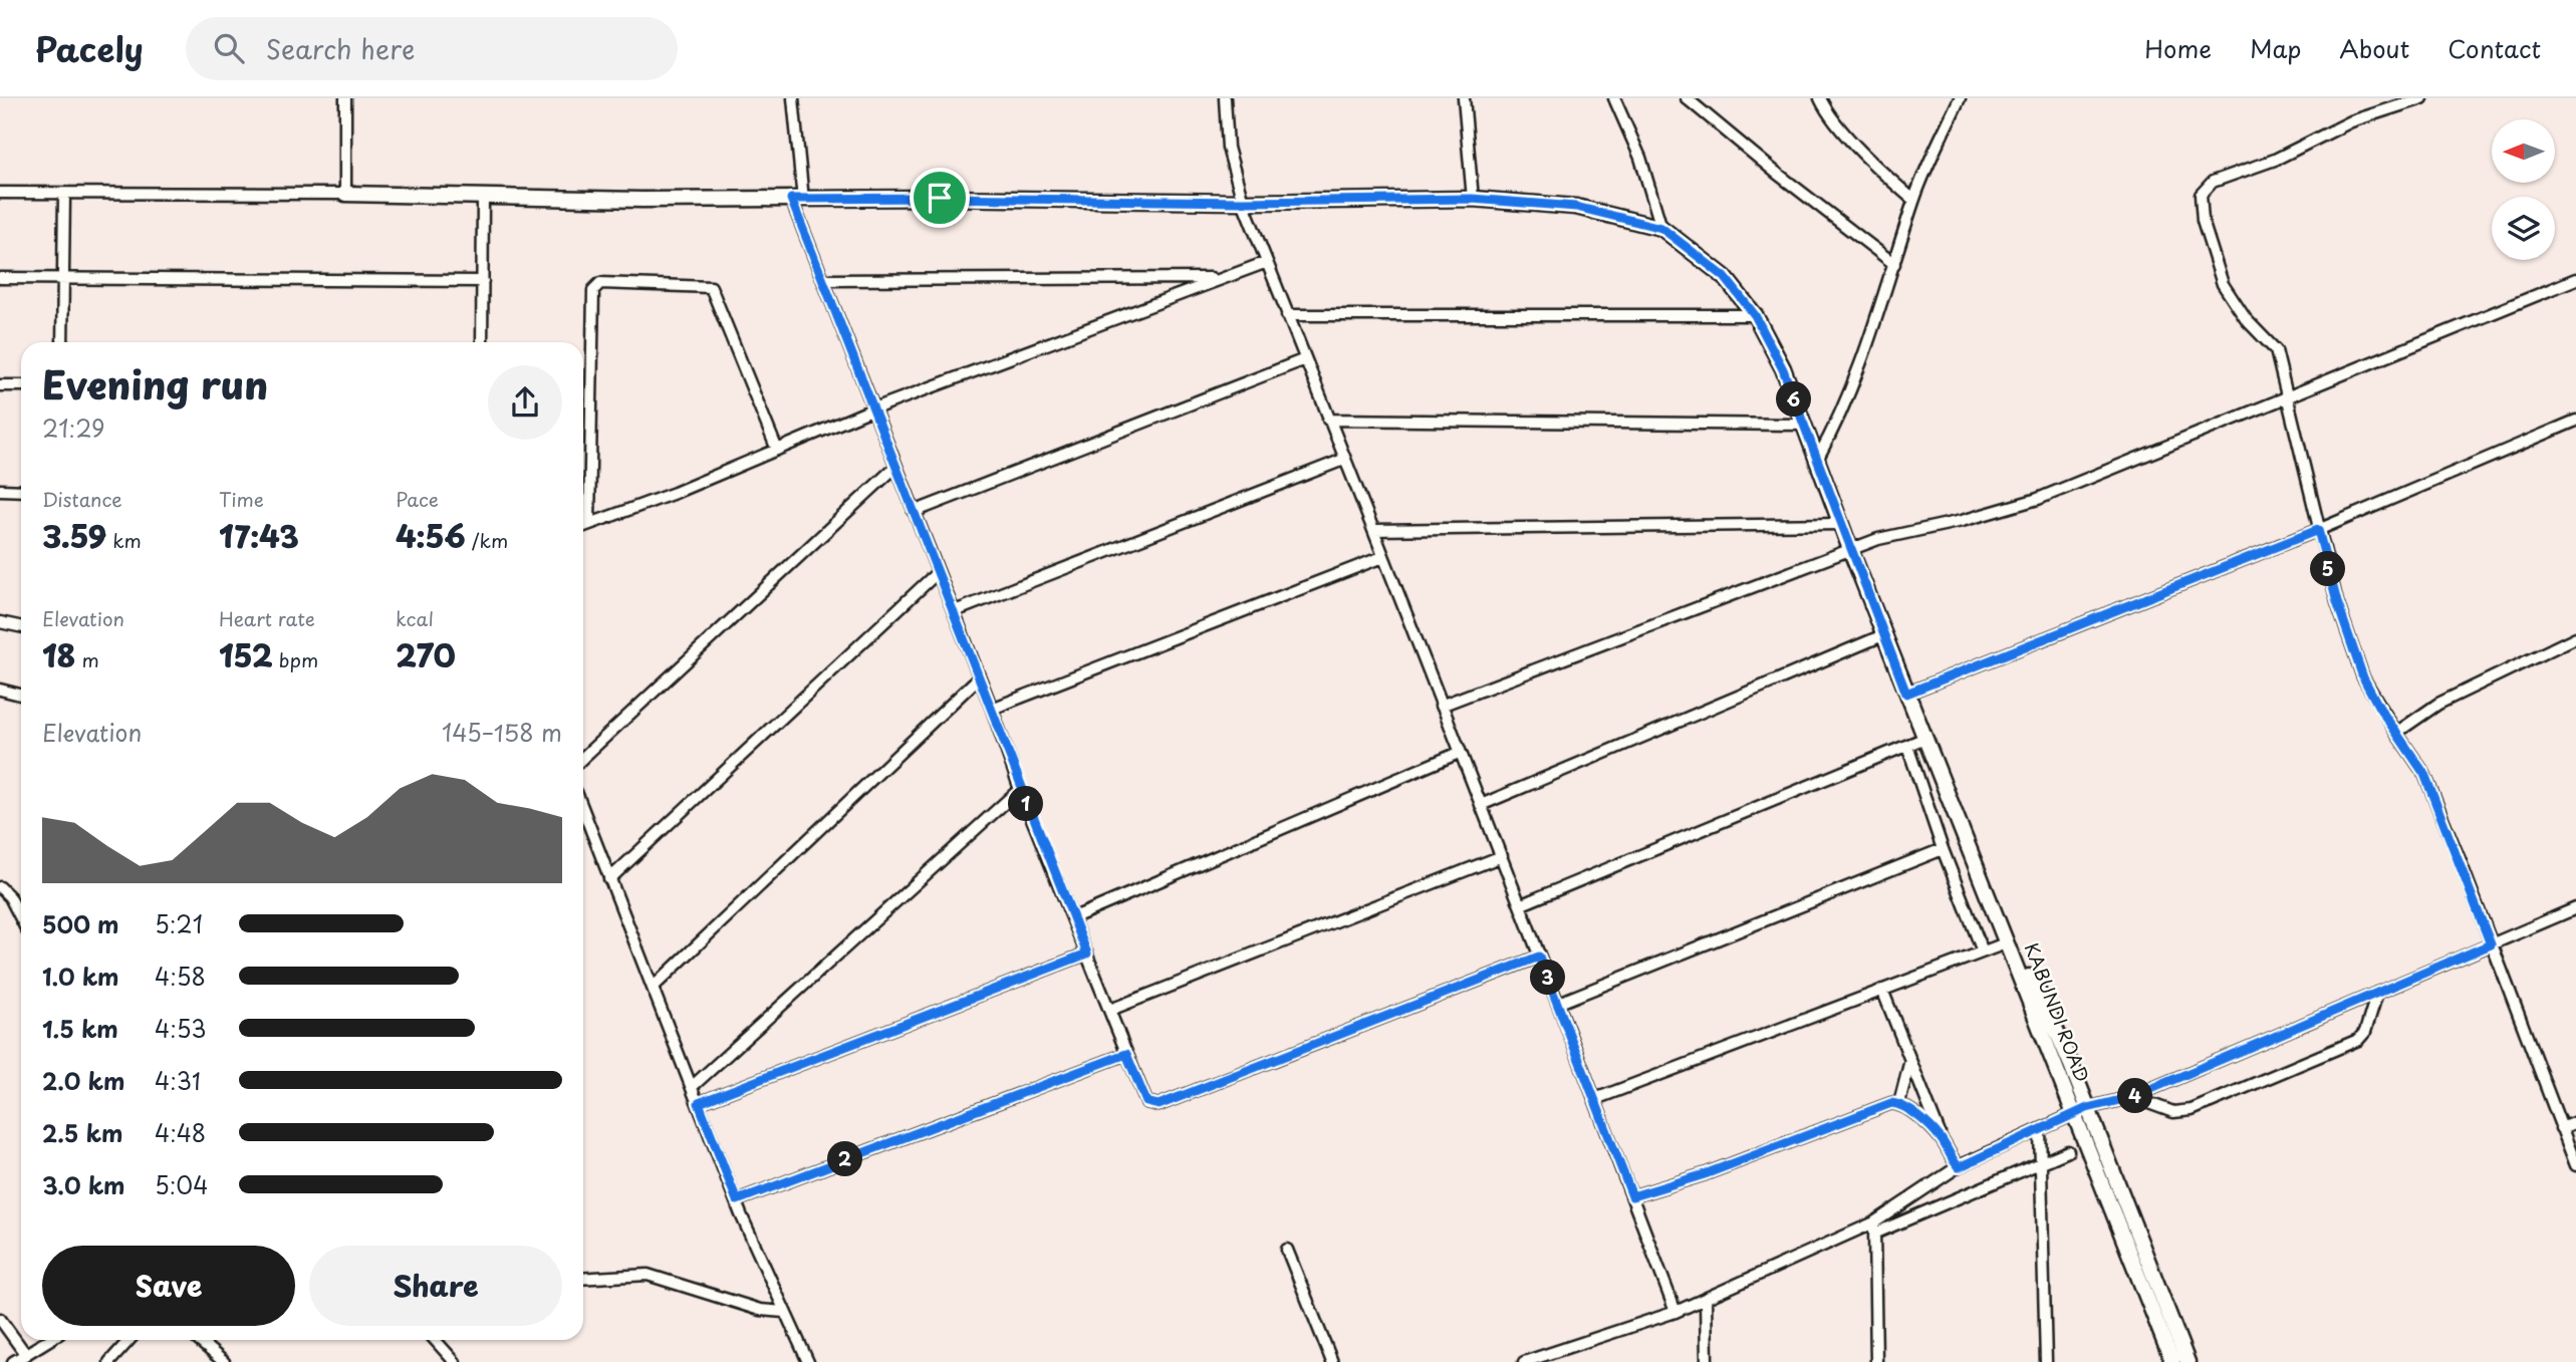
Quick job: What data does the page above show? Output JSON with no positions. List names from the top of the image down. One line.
{"streets":{"street":["KABUNDI ROAD"]},"north":"left","page":{"header":"Pacely","search":"Search here","nav":["Home","Map","About","Contact"],"heading":["Evening run","21:29"],"pins":["6","5","1","3","4","2"],"stats":[["Distance","3.59 km"],["Time","17:43"],["Pace","4:56 /km"],["Elevation","18 m"],["Heart rate","152 bpm"],["kcal","270"]],"chart":["Elevation","145–158 m"],"list":[{"name":"500 m","note":"5:21"},{"name":"1.0 km","note":"4:58"},{"name":"1.5 km","note":"4:53"},{"name":"2.0 km","note":"4:31"},{"name":"2.5 km","note":"4:48"},{"name":"3.0 km","note":"5:04"}],"buttons":["Save","Share"]}}
